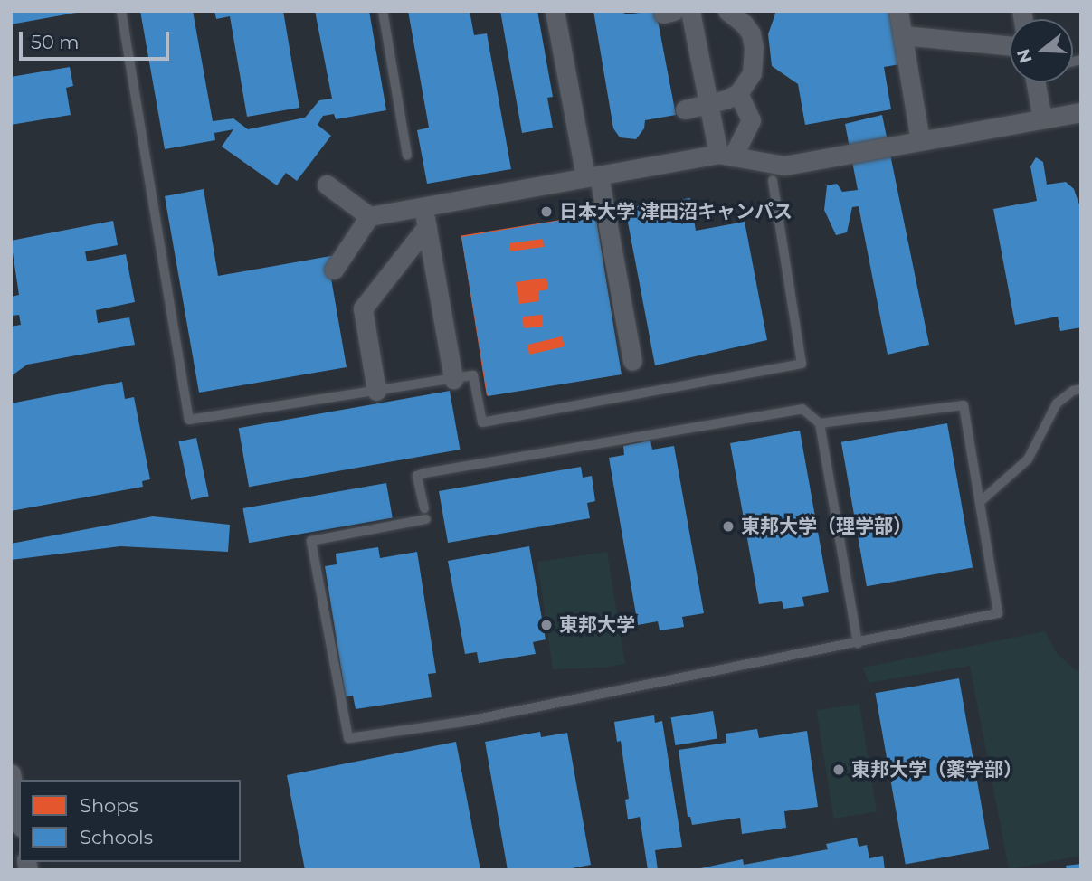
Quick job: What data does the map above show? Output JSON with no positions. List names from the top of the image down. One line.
{"places":["日本大学 津田沼キャンパス","東邦大学（理学部）","東邦大学","東邦大学（薬学部）"],"legend":["Shops","Schools"],"scale_bar":"50 m","north":"left"}
